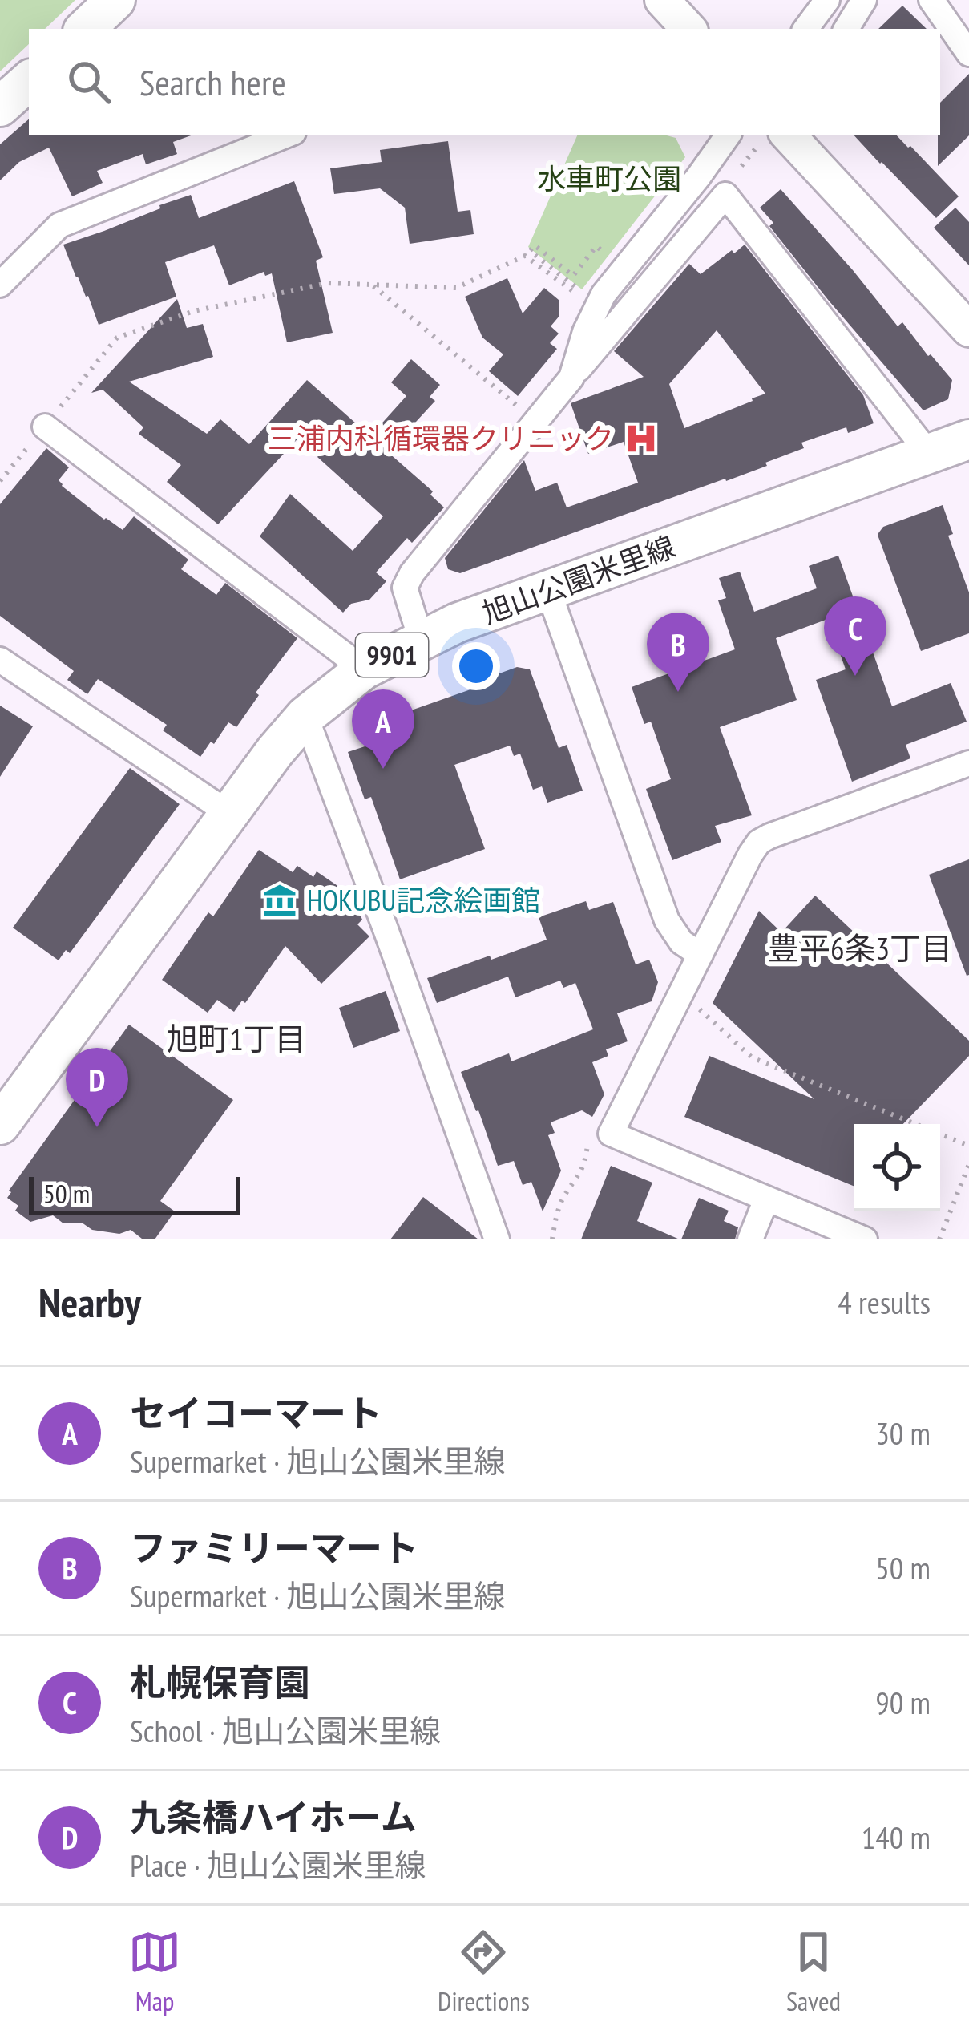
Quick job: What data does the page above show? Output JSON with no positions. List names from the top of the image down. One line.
{"streets":{"main road":["旭山公園米里線","9901"]},"districts":["豊平6条3丁目","旭町1丁目"],"parks":["水車町公園"],"places":{"hospital":["三浦内科循環器クリニック"],"museum":["HOKUBU記念絵画館"]},"scale_bar":"50 m","page":{"search":"Search here","pins":["C","B","A","D"],"scale":"50 m","heading":["Nearby","4 results"],"list":[{"mark":"A","name":"セイコーマート","note":"Supermarket · 旭山公園米里線","value":"30 m"},{"mark":"B","name":"ファミリーマート","note":"Supermarket · 旭山公園米里線","value":"50 m"},{"mark":"C","name":"札幌保育園","note":"School · 旭山公園米里線","value":"90 m"},{"mark":"D","name":"九条橋ハイホーム","note":"Place · 旭山公園米里線","value":"140 m"}],"nav":["Map","Directions","Saved"]}}
